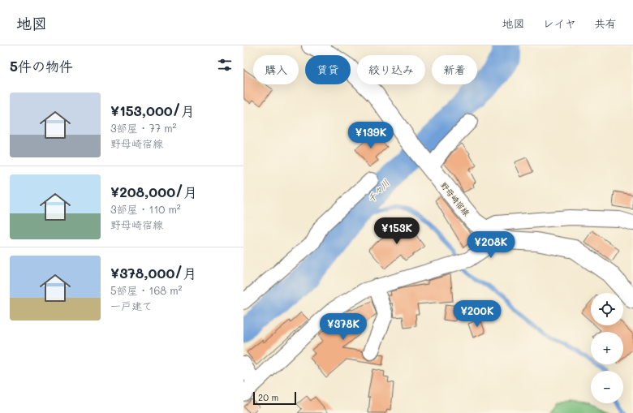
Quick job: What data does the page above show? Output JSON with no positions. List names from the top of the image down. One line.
{"streets":{"main road":["野母崎宿線"]},"water":["千々川"],"scale_bar":"20 m","page":{"header":"地図","nav":["地図","レイヤ","共有"],"heading":"5件の物件","chip":["購入","賃貸","絞り込み","新着"],"list":[{"name":"¥153,000/月","note":"3部屋 · 77 m² · 野母崎宿線"},{"name":"¥208,000/月","note":"3部屋 · 110 m² · 野母崎宿線"},{"name":"¥378,000/月","note":"5部屋 · 168 m² · 一戸建て"}],"price":["¥139K","¥153K","¥208K","¥200K","¥378K"],"map_buttons":["+","−"],"scale":"20 m"}}
